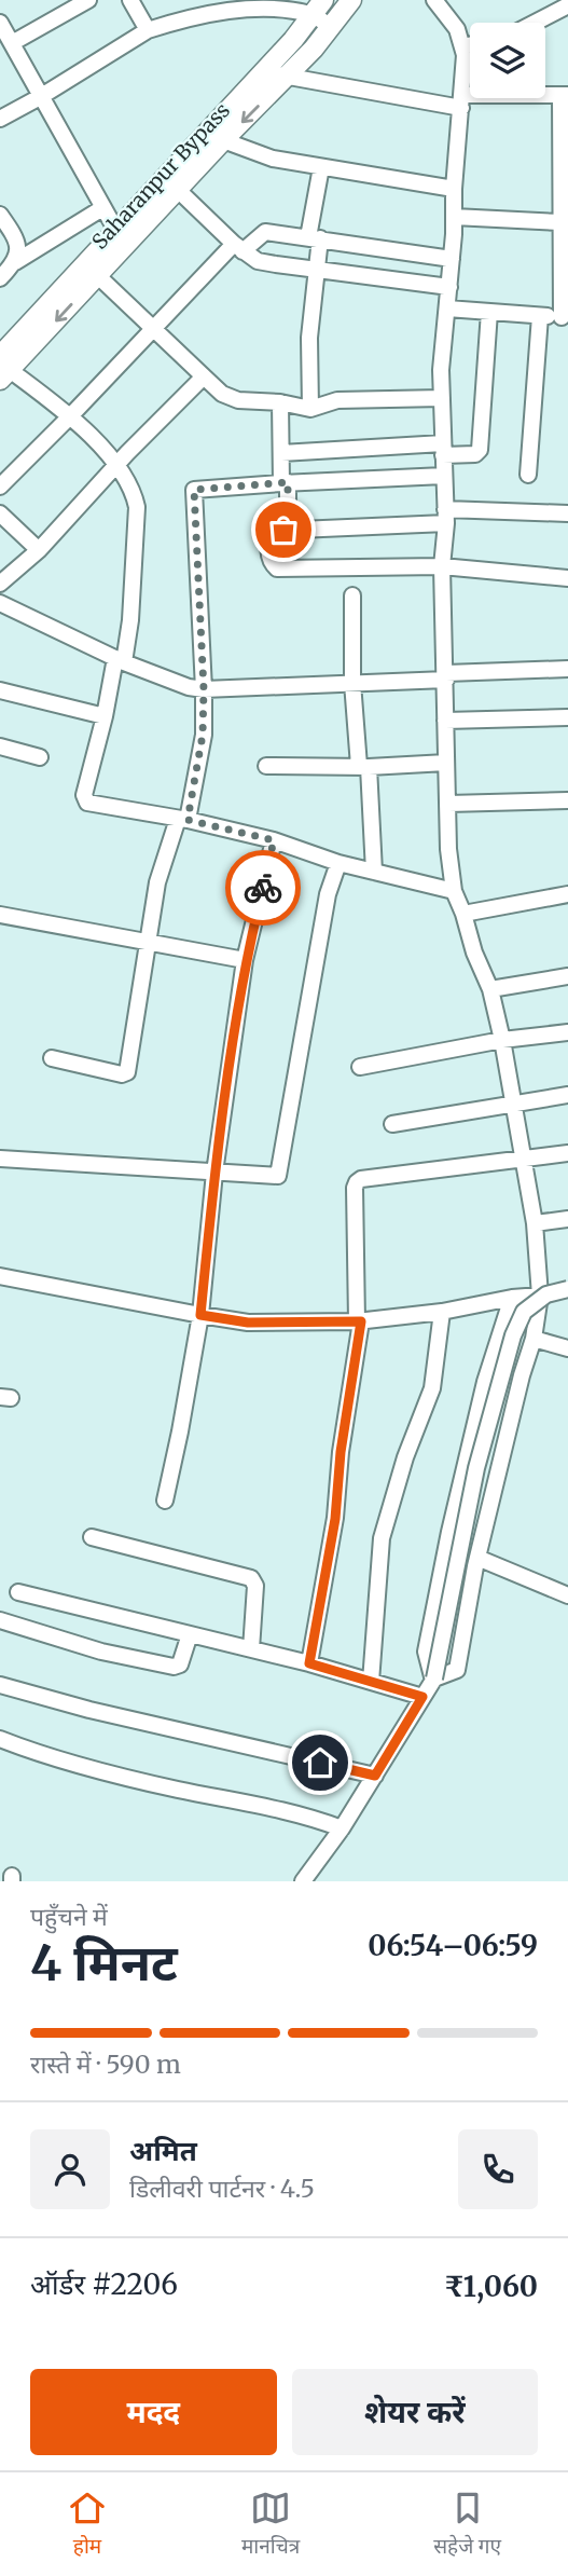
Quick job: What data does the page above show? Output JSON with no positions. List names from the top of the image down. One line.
{"streets":{"main road":["Saharanpur Bypass"]},"page":{"heading":["4 मिनट","पहुँचने में","06:54–06:59"],"panel":["अमित","डिलीवरी पार्टनर · 4.5","ऑर्डर #2206","₹1,060"],"bar":"रास्ते में · 590 m","buttons":["मदद","शेयर करें"],"tabs":["होम","मानचित्र","सहेजे गए"]}}
